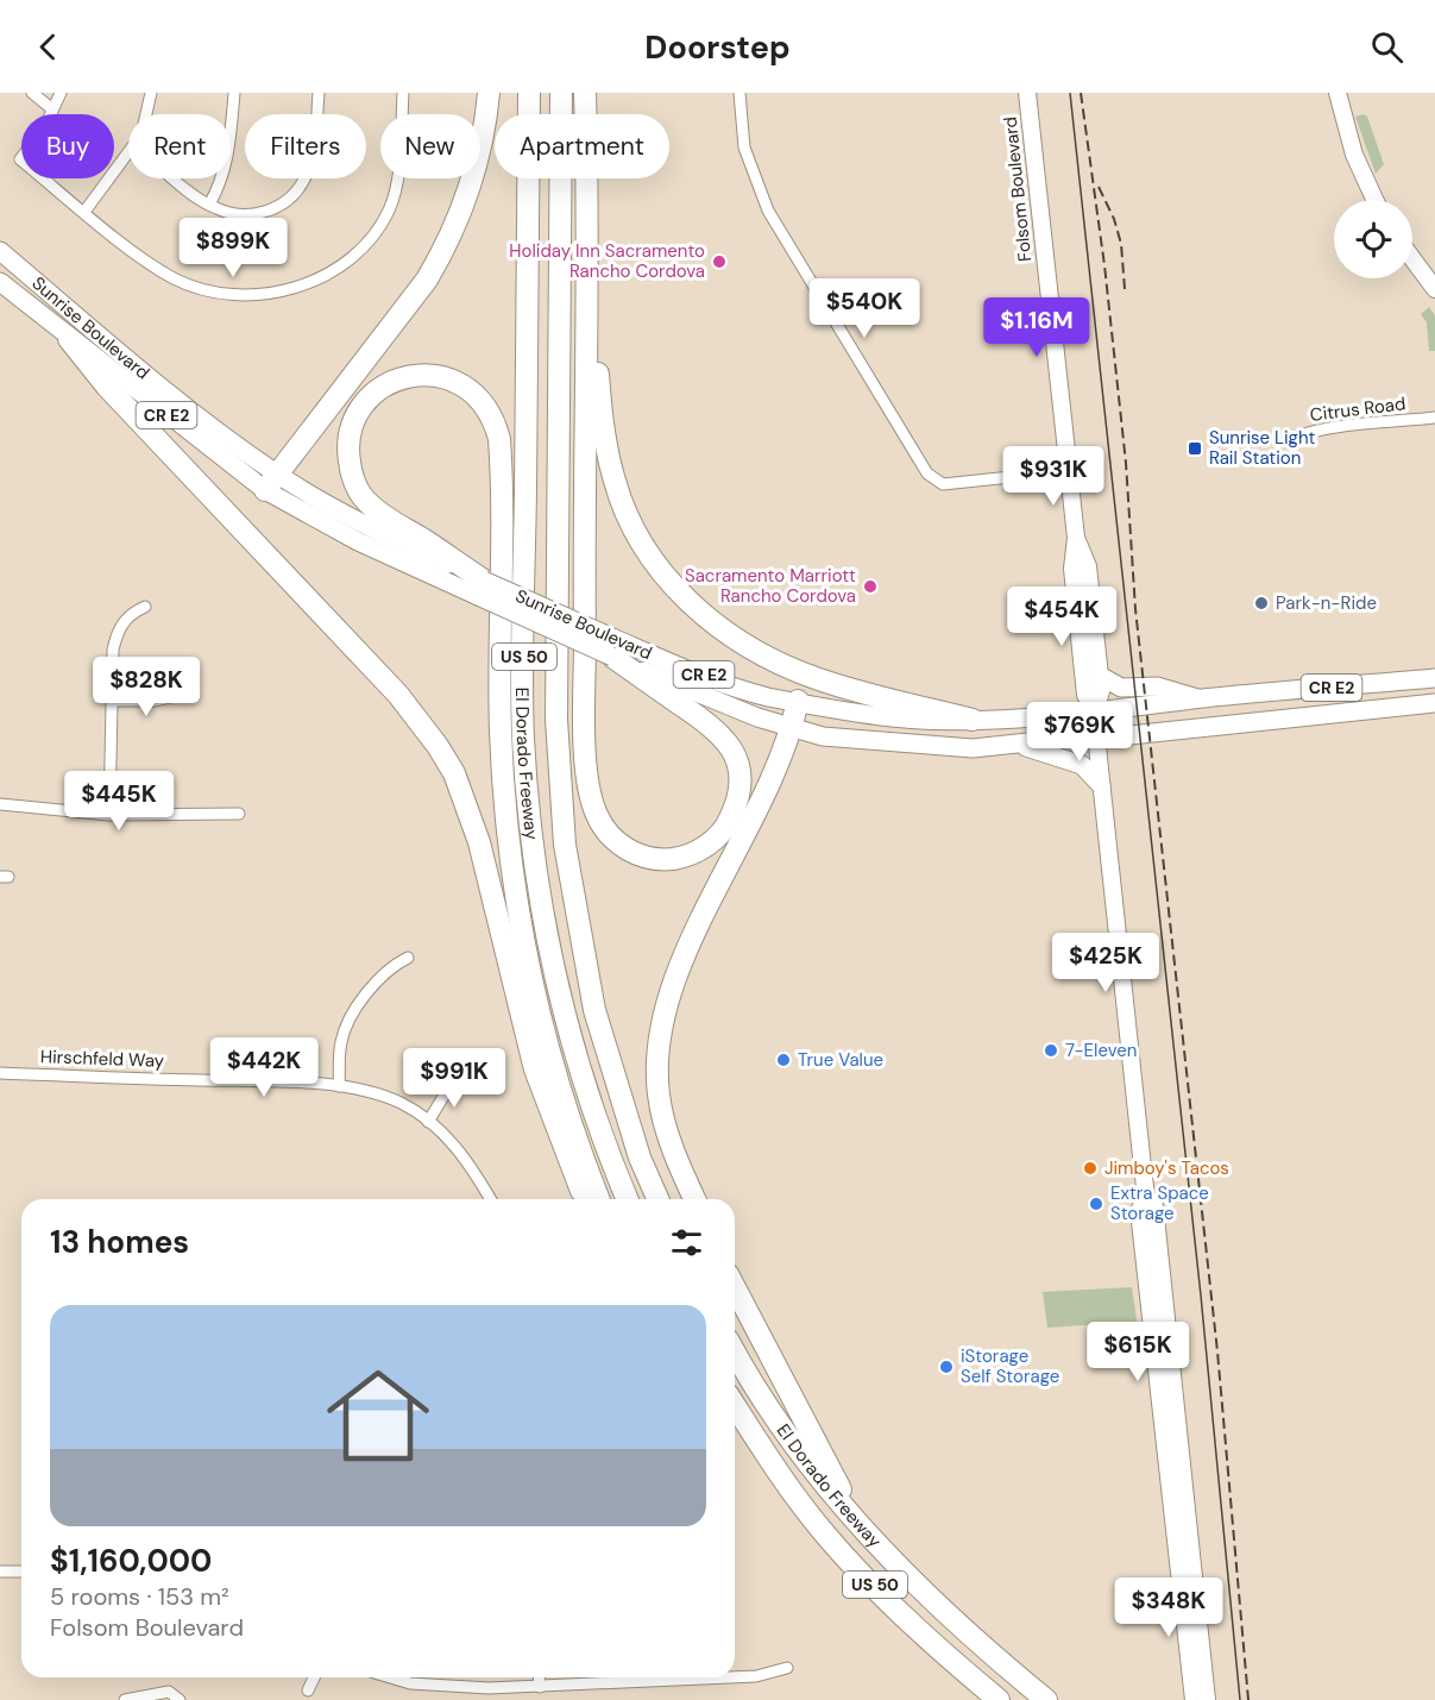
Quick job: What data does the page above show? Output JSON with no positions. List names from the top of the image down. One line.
{"streets":{"highway":["US 50","El Dorado Freeway"],"main road":["Folsom Boulevard","Sunrise Boulevard","CR E2"],"street":["Citrus Road","Hirschfeld Way"]},"crossings":[["Folsom Boulevard","Sunrise Boulevard"]],"places":{"other":["Holiday Inn Sacramento Rancho Cordova","Sacramento Marriott Rancho Cordova","Park-n-Ride","7-Eleven","True Value","Jimboy's Tacos","Extra Space Storage","iStorage Self Storage"],"transit":["Sunrise Light Rail Station"]},"page":{"header":"Doorstep","chip":["Buy","Rent","Filters","New","Apartment"],"price":["$899K","$540K","$1.16M","$931K","$454K","$828K","$769K","$445K","$425K","$442K","$991K","$615K","$348K"],"heading":"13 homes","list":[{"name":"$1,160,000","note":"5 rooms · 153 m² · Folsom Boulevard"}]}}
